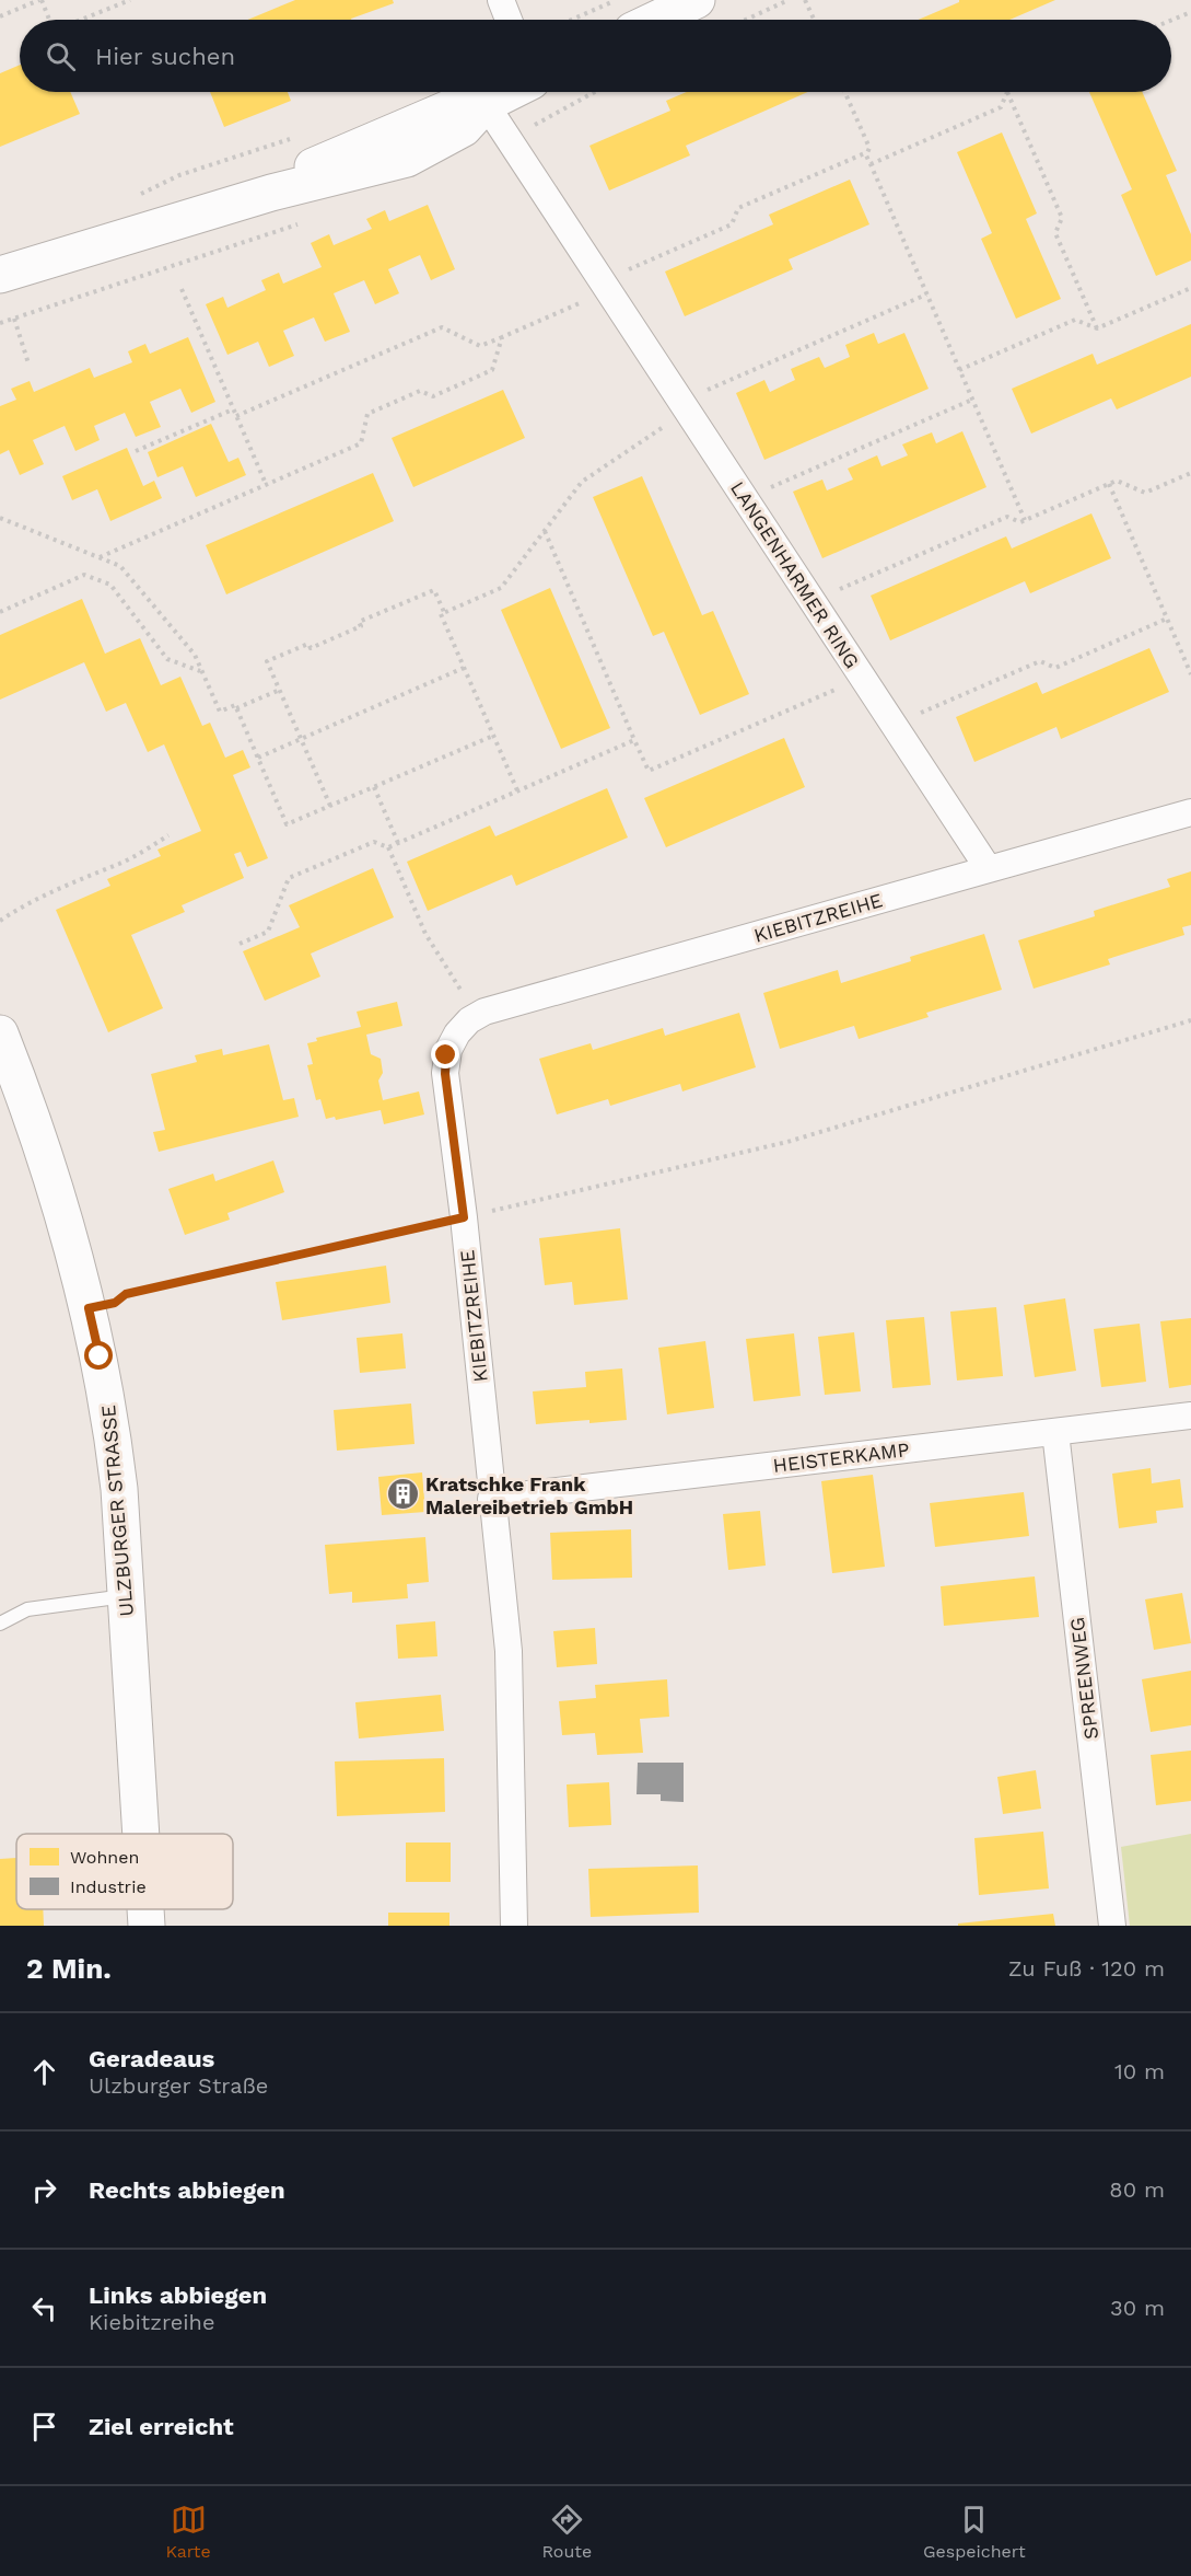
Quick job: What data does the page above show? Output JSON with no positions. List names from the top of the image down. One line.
{"streets":{"main road":["ULZBURGER STRASSE"],"street":["LANGENHARMER RING","KIEBITZREIHE","HEISTERKAMP","SPREENWEG"]},"crossings":[["LANGENHARMER RING","KIEBITZREIHE"],["KIEBITZREIHE","HEISTERKAMP"],["HEISTERKAMP","SPREENWEG"]],"places":{"building":["Kratschke Frank Malereibetrieb GmbH"]},"legend":["Wohnen","Industrie"],"page":{"search":"Hier suchen","heading":["2 Min.","Zu Fuß · 120 m"],"list":[["Geradeaus","Ulzburger Straße","10 m"],["Rechts abbiegen","80 m"],["Links abbiegen","Kiebitzreihe","30 m"],"Ziel erreicht"],"nav":["Karte","Route","Gespeichert"]}}
